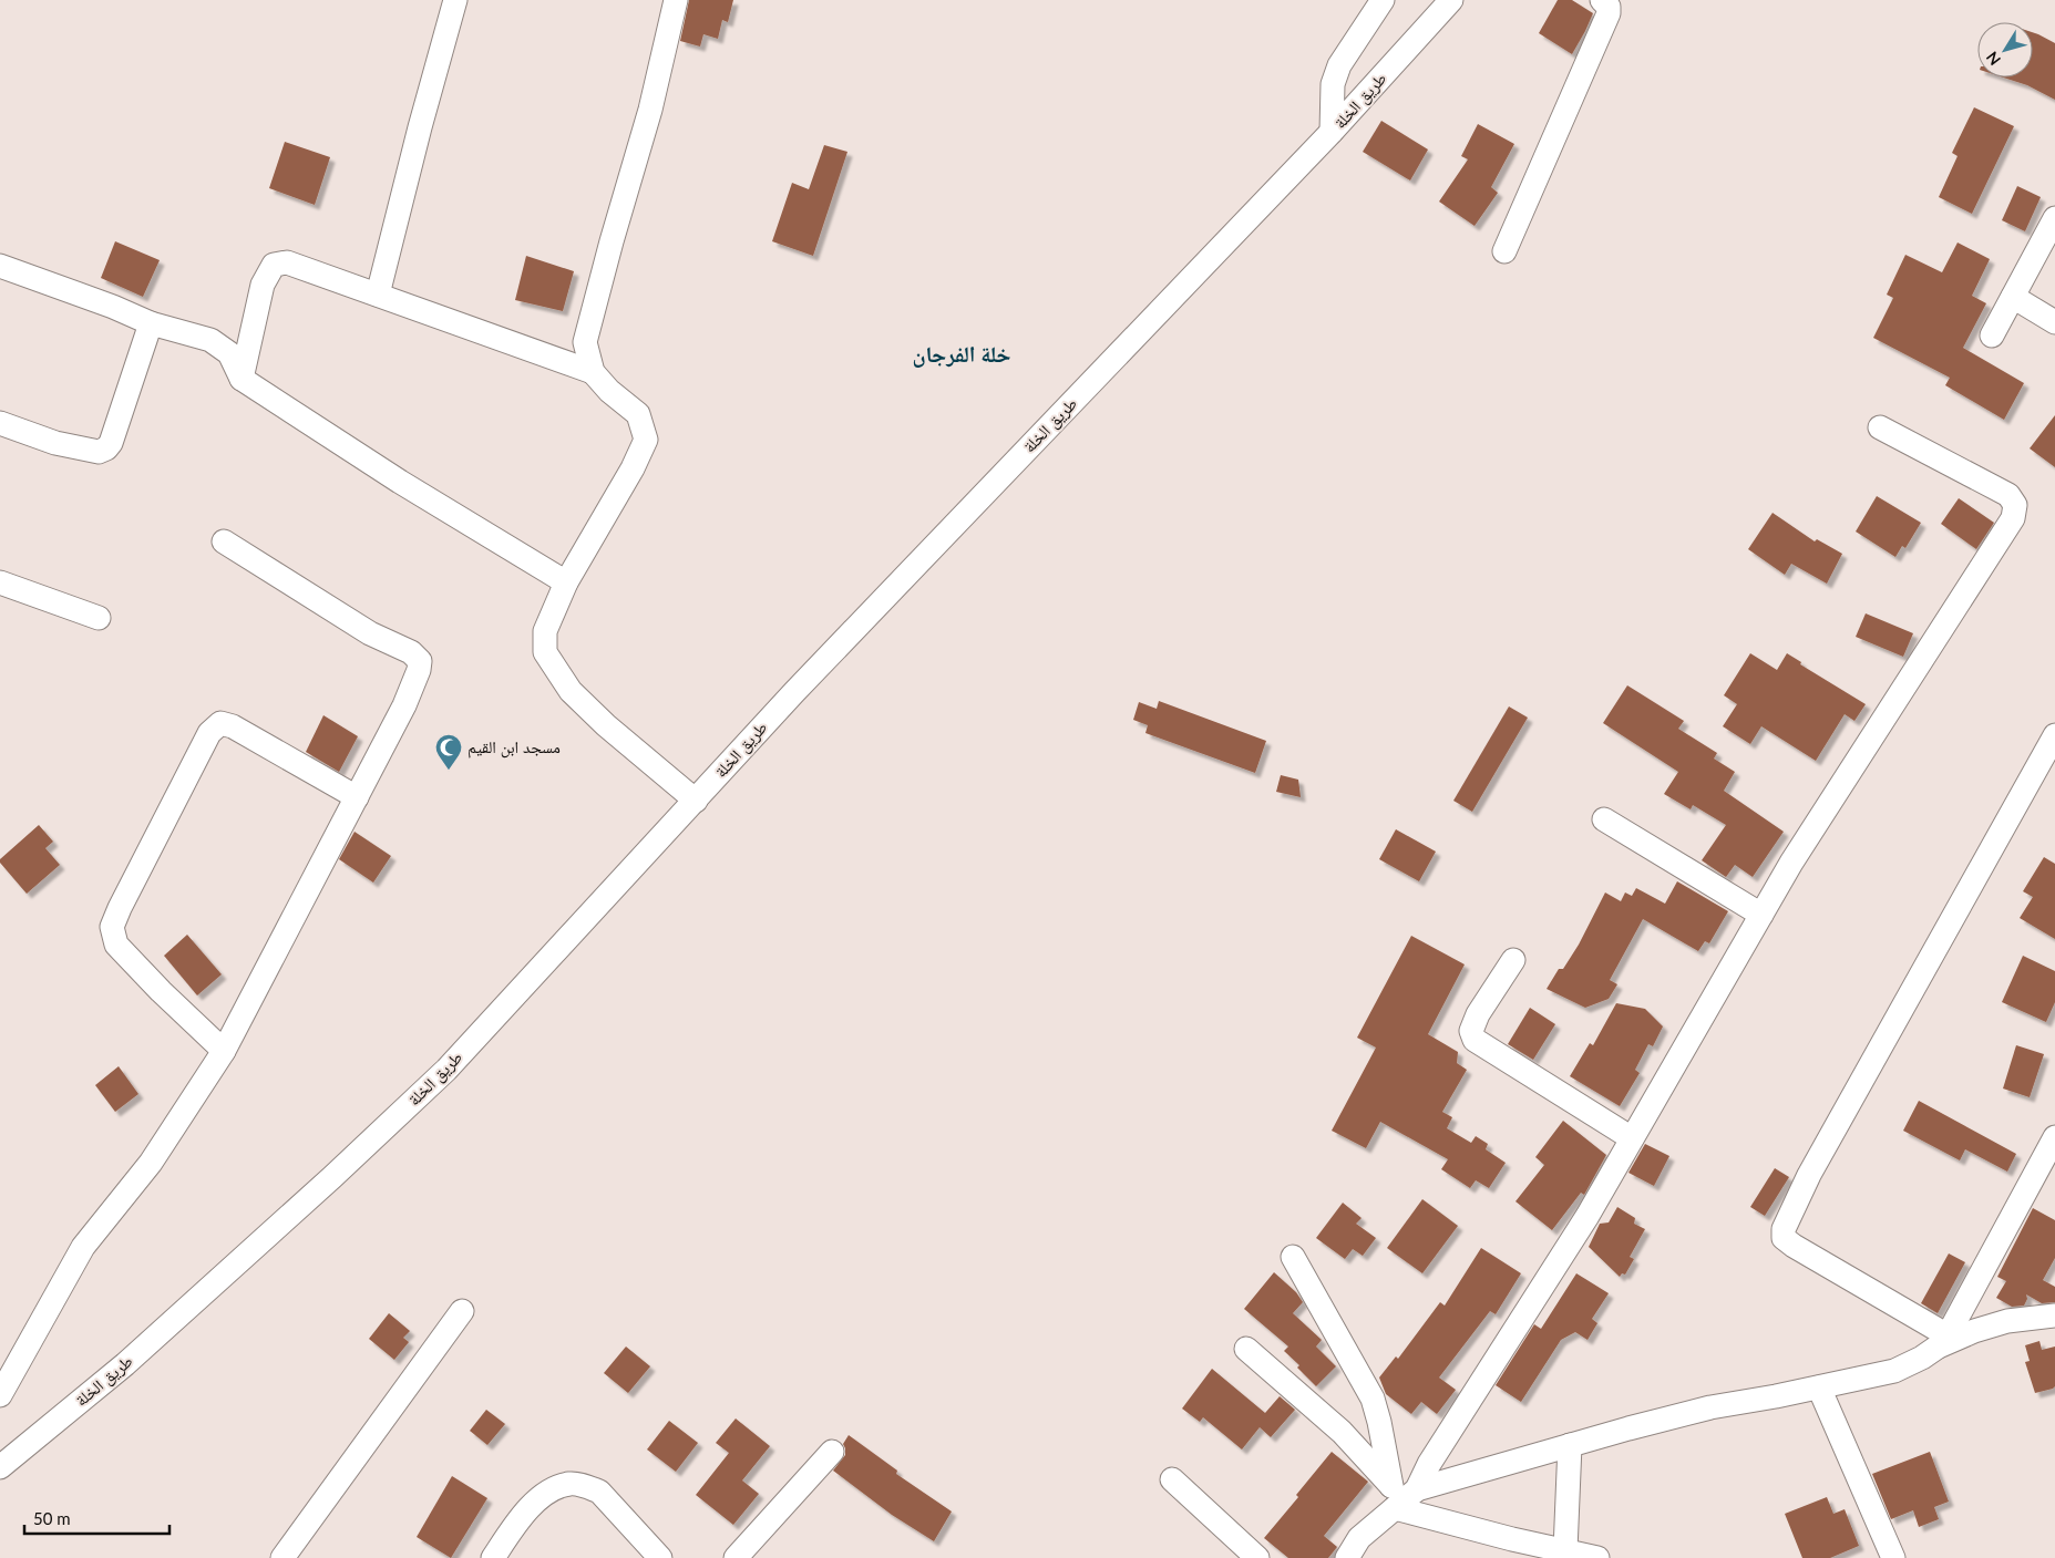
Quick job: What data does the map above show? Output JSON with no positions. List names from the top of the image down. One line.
{"streets":{"street":["طريق الخلة"]},"districts":["خلة الفرجان"],"places":{"mosque":["مسجد ابن القيم"]},"scale_bar":"50 m","north":"bottom left"}
